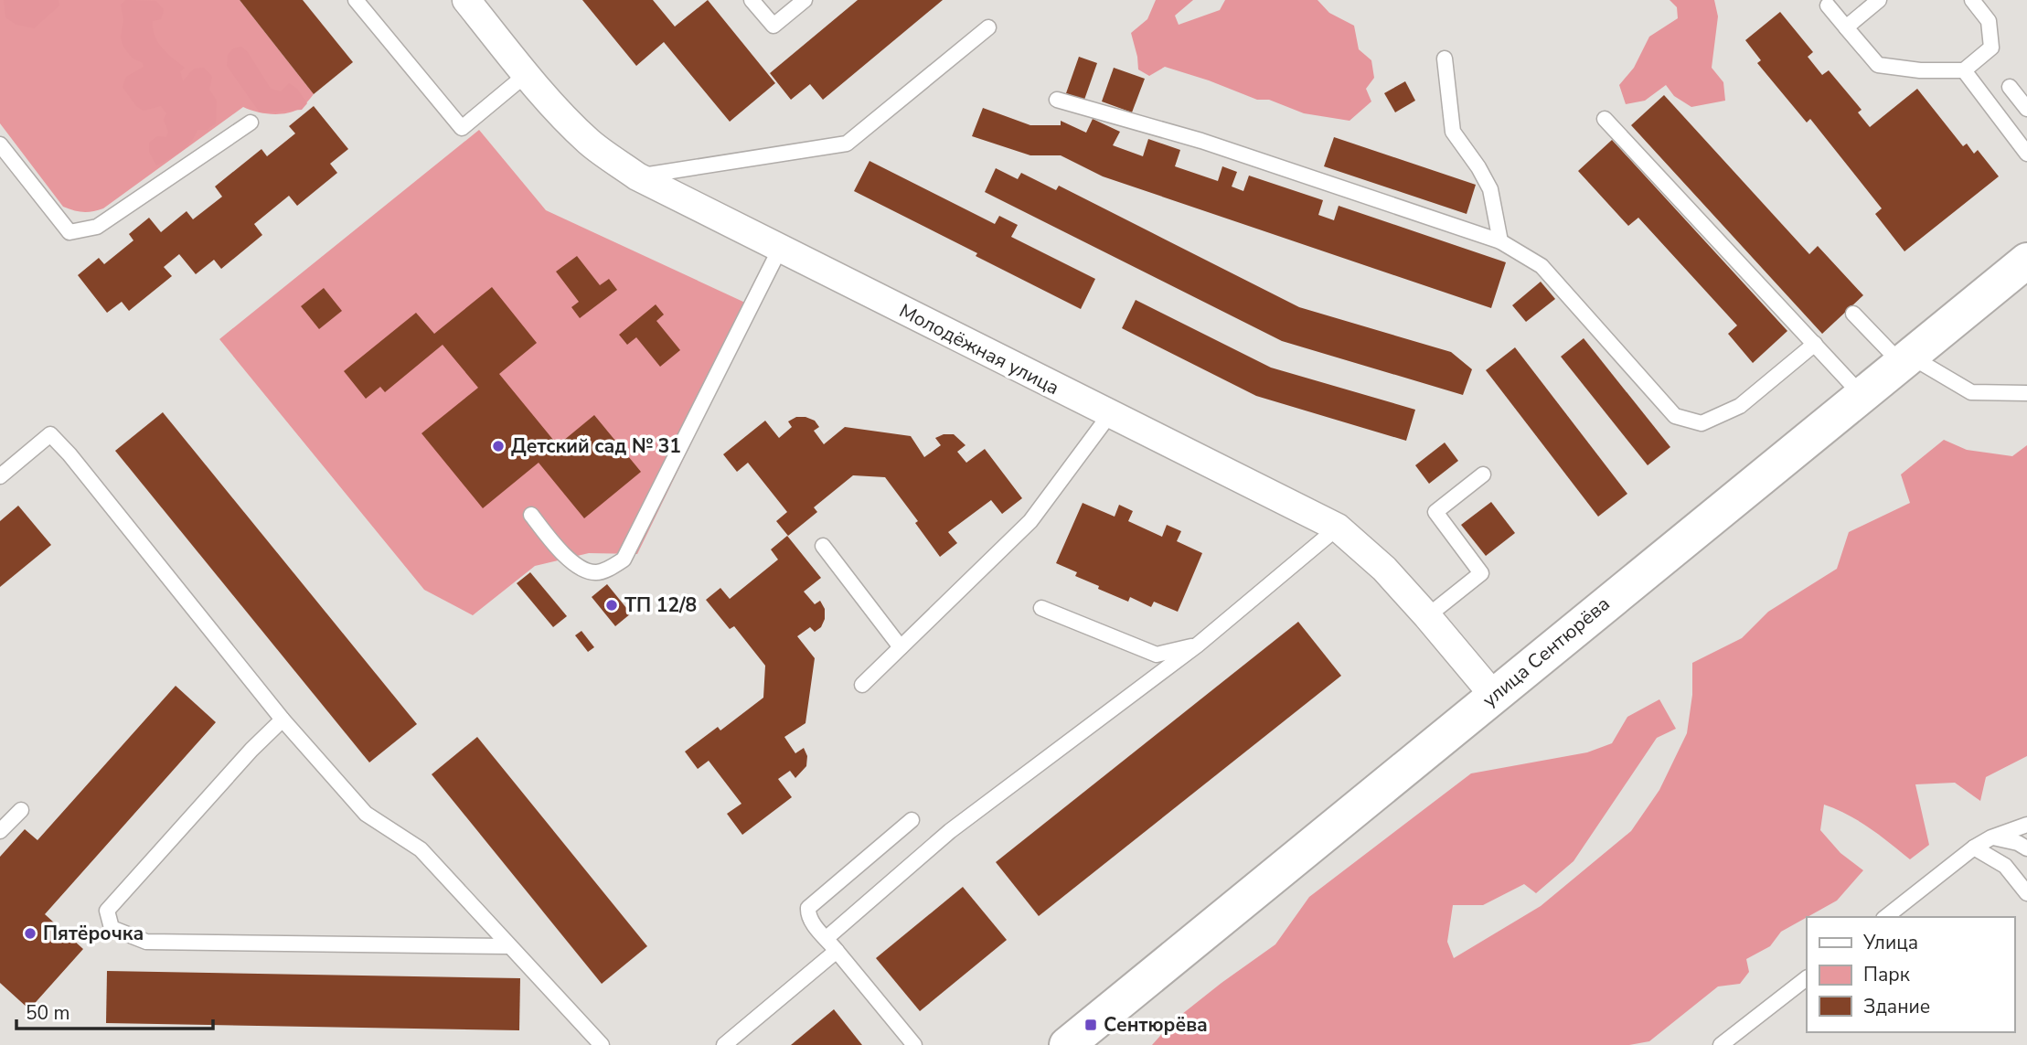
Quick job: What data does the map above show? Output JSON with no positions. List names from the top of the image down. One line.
{"streets":{"main road":["улица Сентюрёва"],"street":["Молодёжная улица"]},"crossings":[["Молодёжная улица","улица Сентюрёва"]],"places":{"other":["Детский сад № 31","ТП 12/8","Пятёрочка"],"transit":["Сентюрёва"]},"legend":["Улица","Парк","Здание"],"scale_bar":"50 m"}
